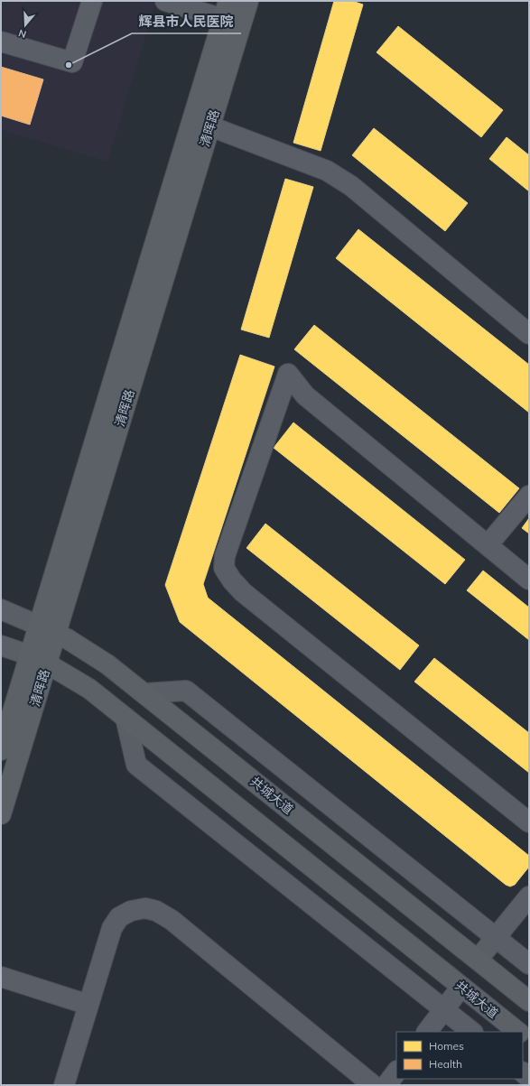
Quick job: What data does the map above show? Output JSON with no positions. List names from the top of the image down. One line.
{"streets":{"main road":["清晖路","共城大道"]},"crossings":[["清晖路","共城大道"]],"places":["辉县市人民医院"],"legend":["Homes","Health"],"north":"bottom"}
